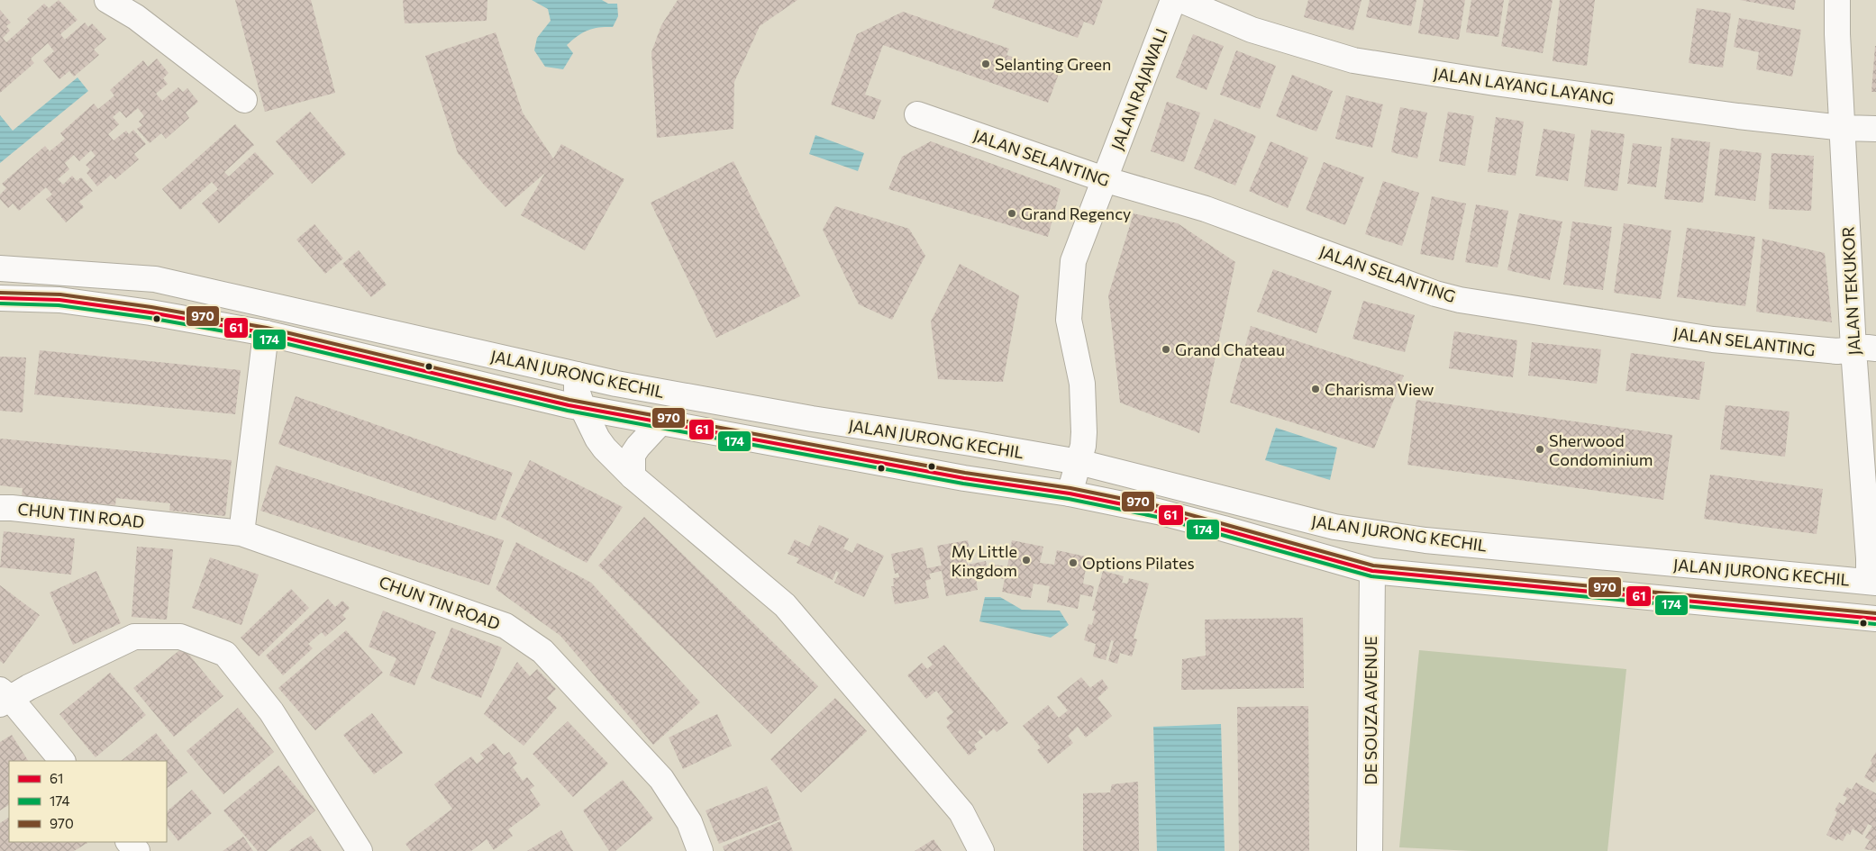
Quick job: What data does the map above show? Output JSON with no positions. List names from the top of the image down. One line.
{"streets":{"street":["JALAN LAYANG LAYANG","JALAN RAJAWALI","JALAN SELANTING","JALAN TEKUKOR","JALAN JURONG KECHIL","CHUN TIN ROAD","DE SOUZA AVENUE"]},"crossings":[["JALAN LAYANG LAYANG","JALAN TEKUKOR"],["JALAN RAJAWALI","JALAN SELANTING"],["JALAN RAJAWALI","JALAN JURONG KECHIL"],["JALAN SELANTING","JALAN TEKUKOR"],["JALAN TEKUKOR","JALAN JURONG KECHIL"],["JALAN JURONG KECHIL","DE SOUZA AVENUE"]],"places":["Selanting Green","Grand Regency","Grand Chateau","Charisma View","Sherwood Condominium","My Little Kingdom","Options Pilates"],"lines":["transit line 970","transit line 61","transit line 174"],"legend":["61","174","970"]}
